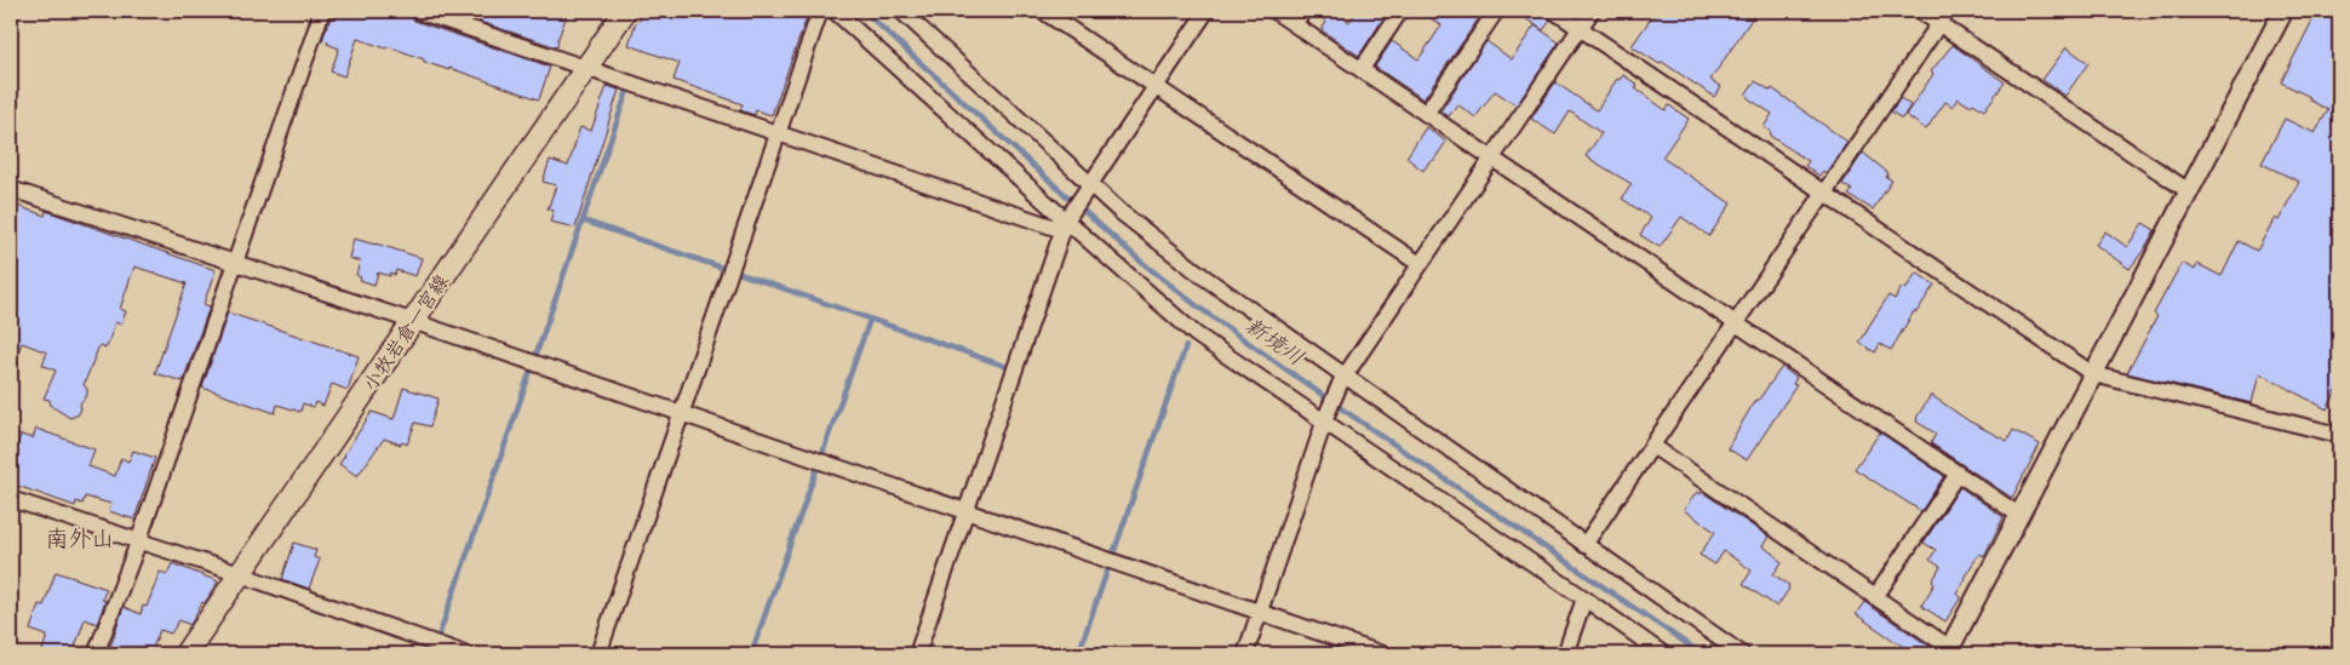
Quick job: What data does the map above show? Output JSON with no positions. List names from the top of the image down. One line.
{"streets":{"main road":["小牧岩倉一宮線"]},"districts":["南外山"],"water":["新境川"]}
